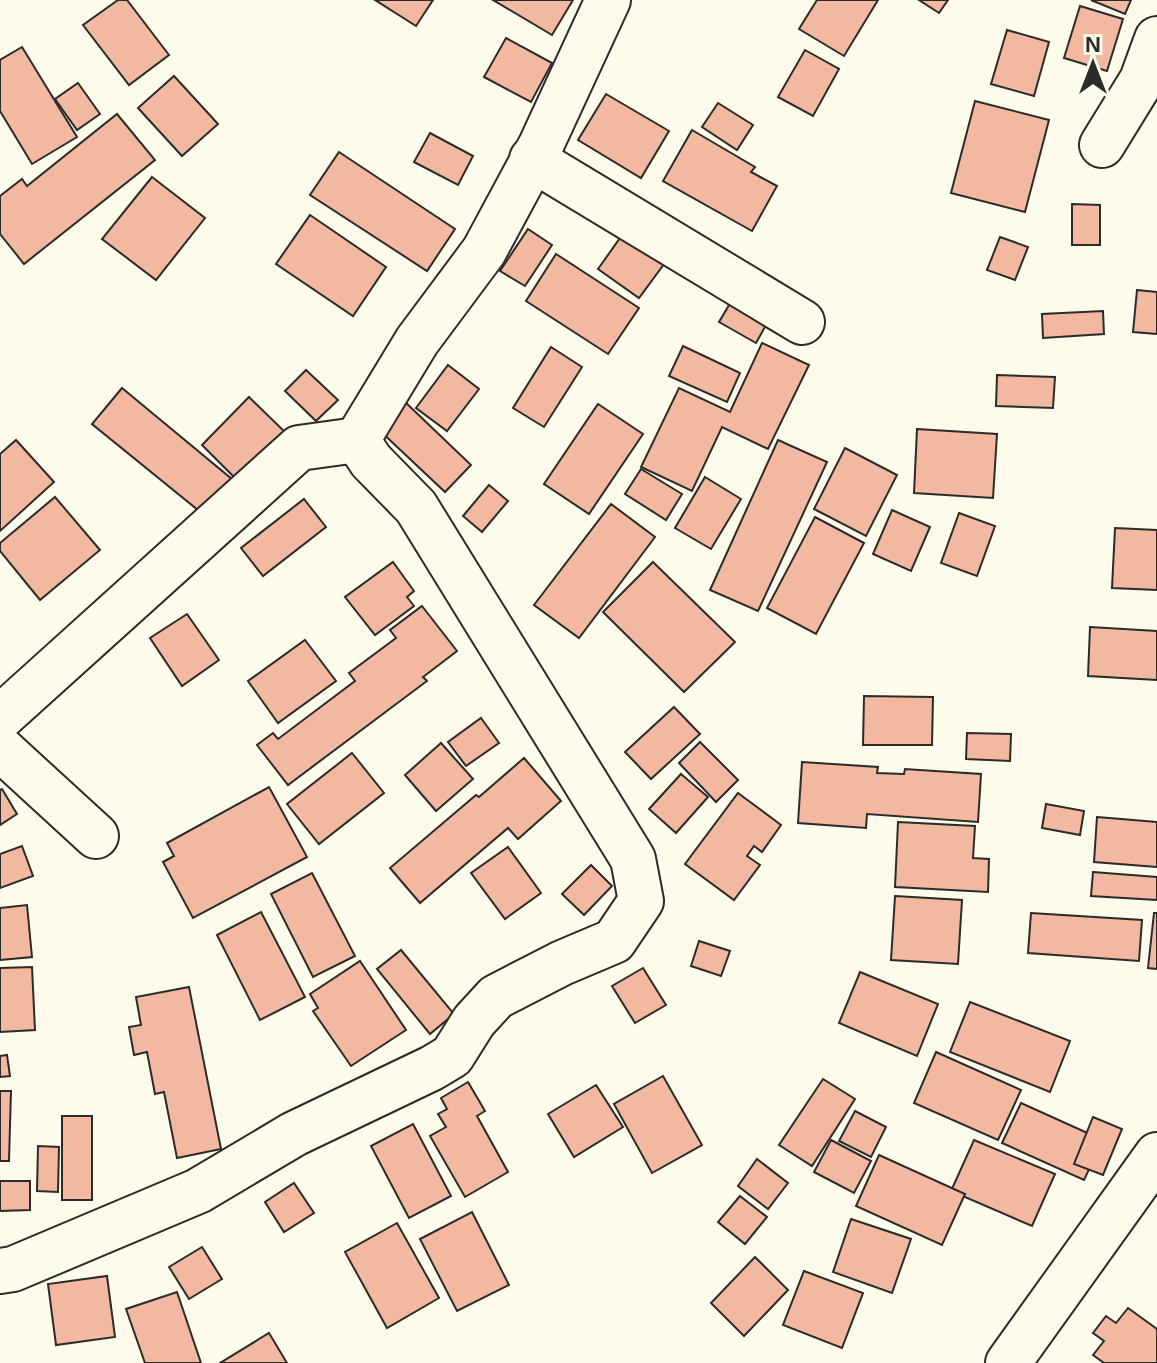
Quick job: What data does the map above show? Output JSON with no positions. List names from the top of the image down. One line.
{"north":"top"}
